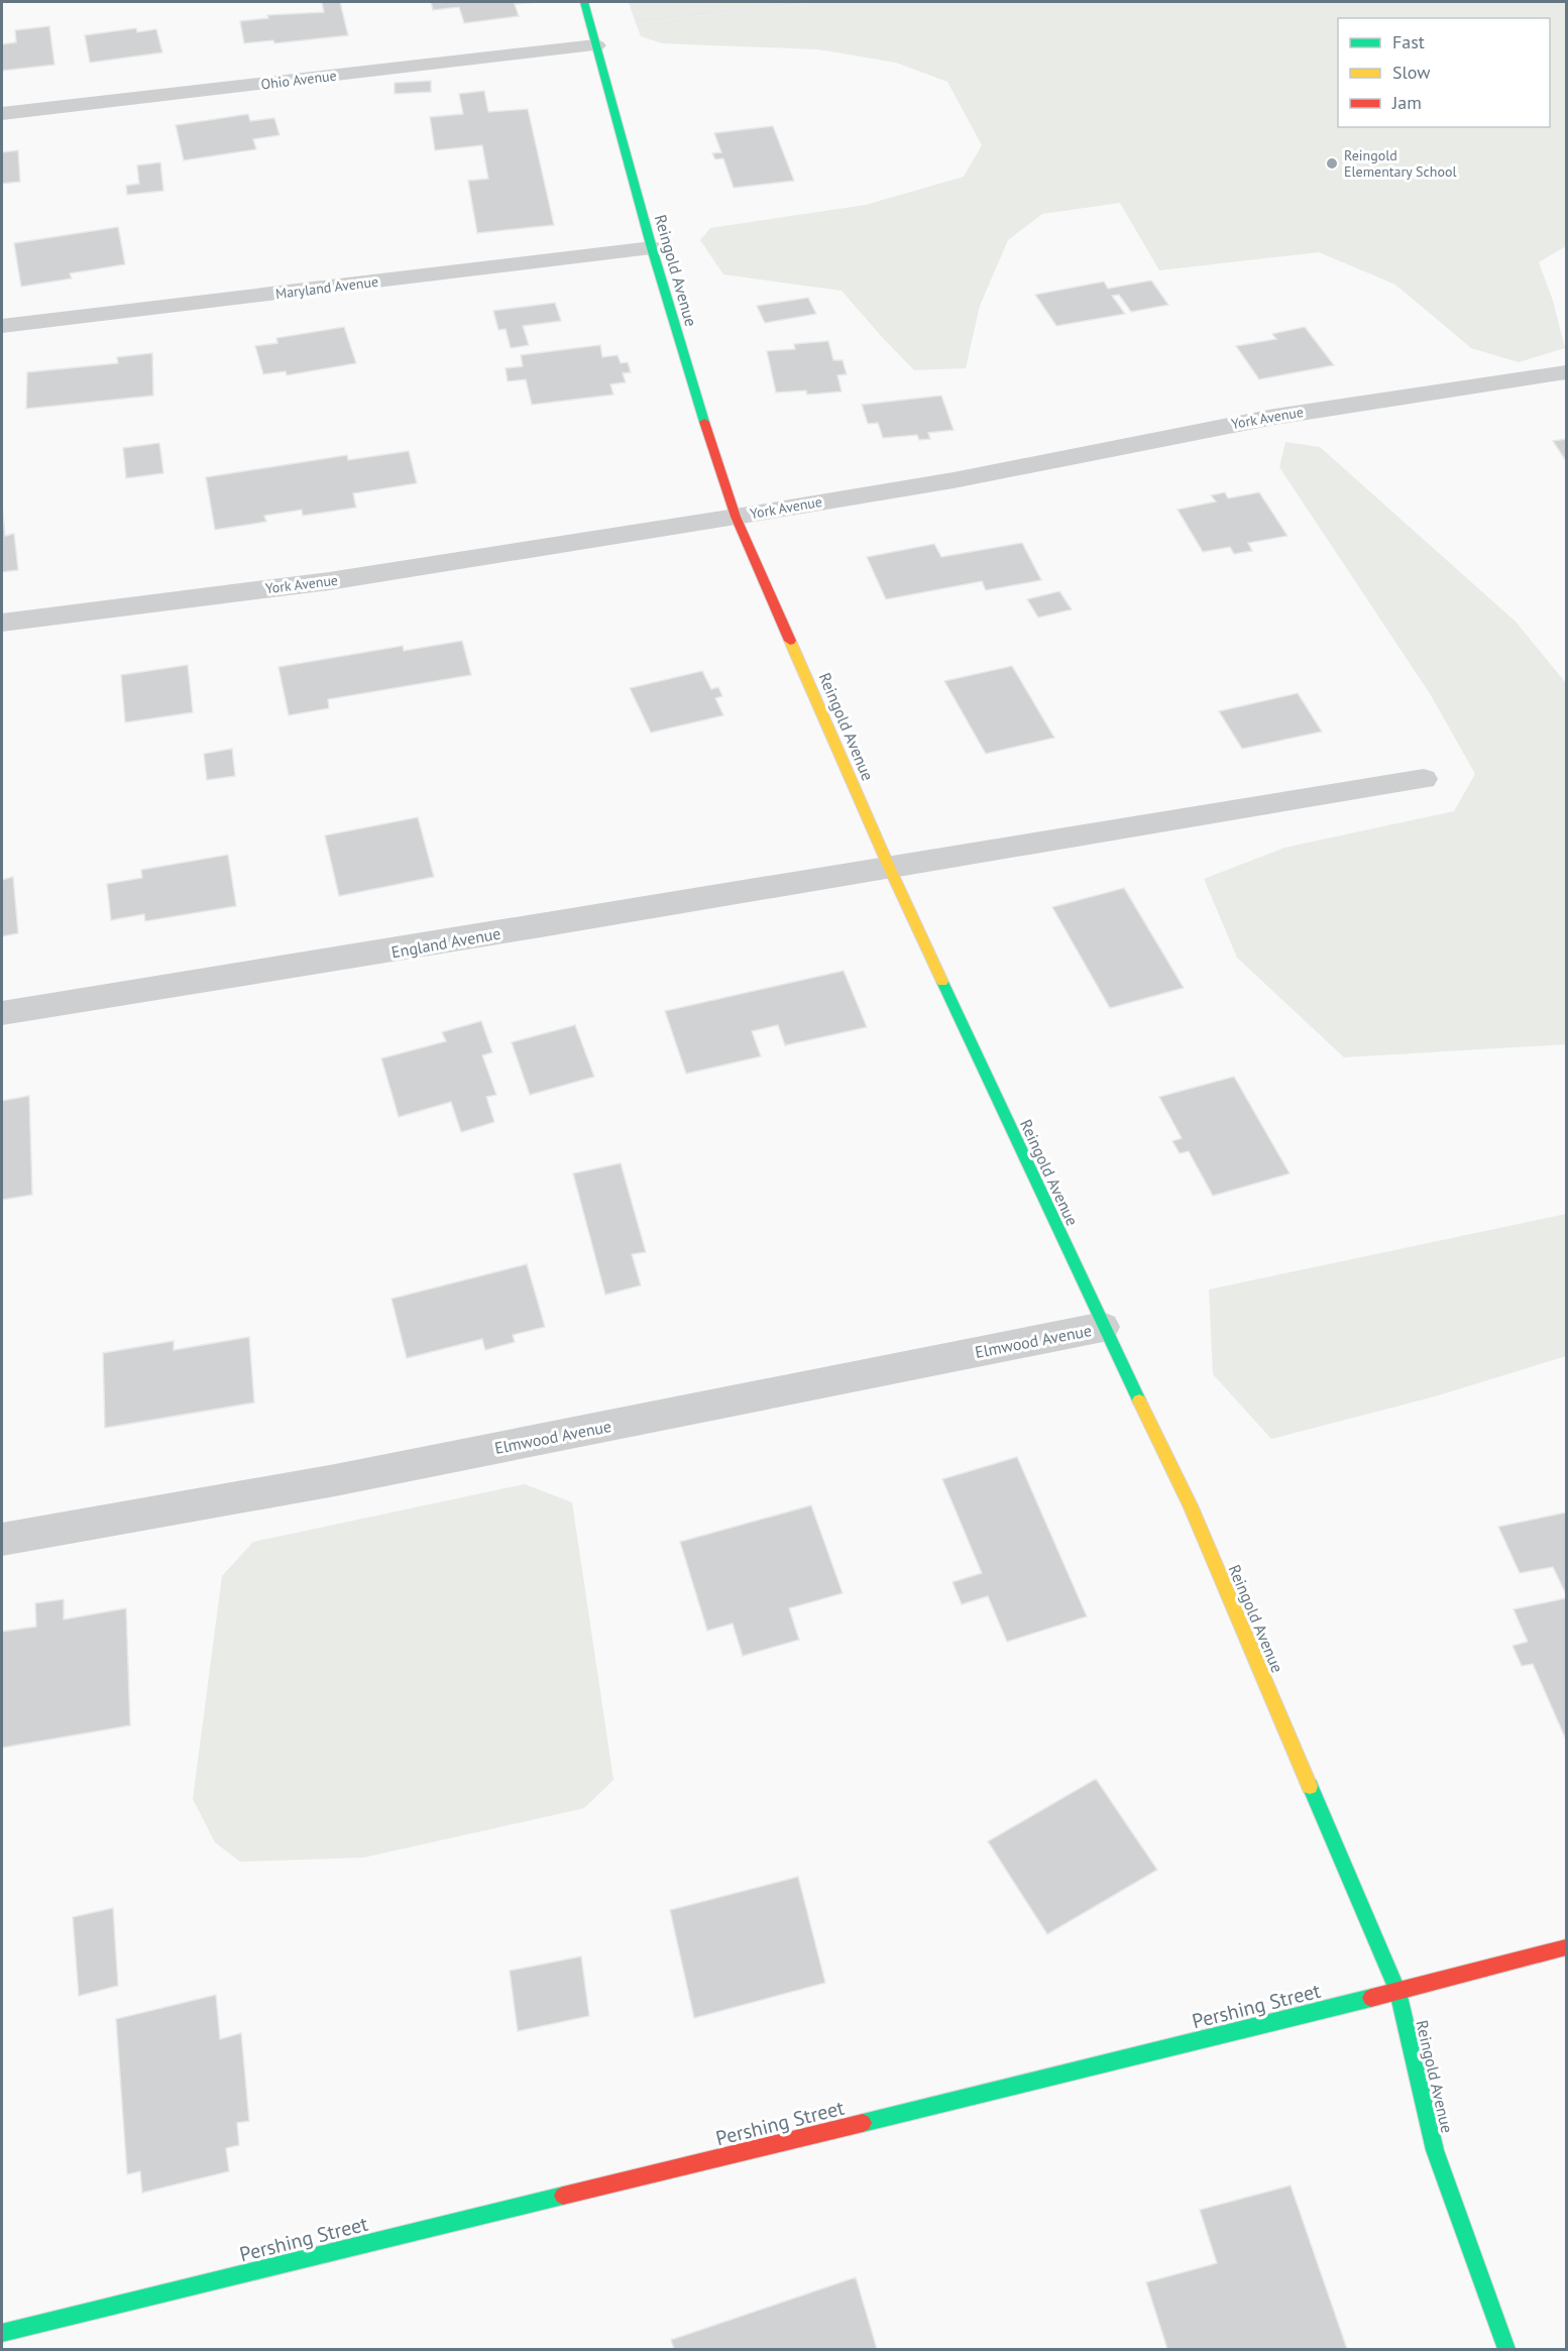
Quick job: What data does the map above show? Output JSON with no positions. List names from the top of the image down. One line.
{"streets":{"street":["Ohio Avenue","Reingold Avenue","Maryland Avenue","York Avenue","England Avenue","Elmwood Avenue","Pershing Street"]},"crossings":[["Ohio Avenue","Reingold Avenue"],["Reingold Avenue","Maryland Avenue"],["Reingold Avenue","York Avenue"],["Reingold Avenue","England Avenue"],["Reingold Avenue","Elmwood Avenue"],["Reingold Avenue","Pershing Street"]],"places":["Reingold Elementary School"],"legend":["Fast","Slow","Jam"]}
